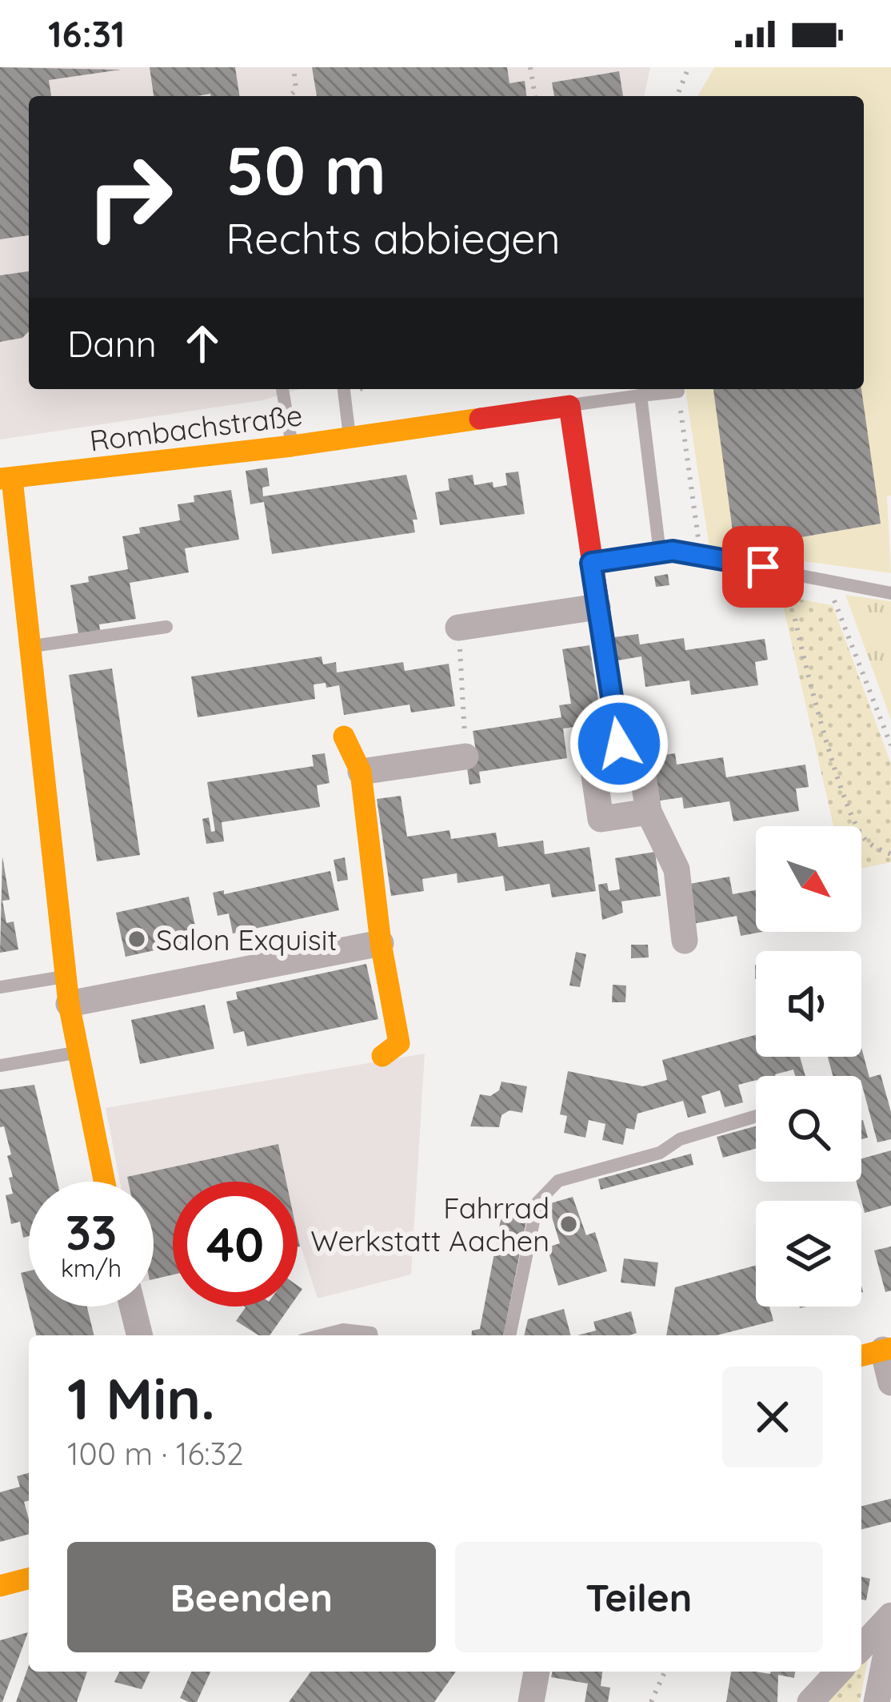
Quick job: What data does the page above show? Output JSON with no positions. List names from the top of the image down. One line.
{"streets":{"street":["Rombachstraße"]},"places":["Salon Exquisit","Fahrrad Werkstatt Aachen"],"north":"bottom right","page":{"status":"16:31","turn":["50 m","Rechts abbiegen"],"then":"Dann","speed":"33 km/h","limit":"40","heading":["1 Min.","100 m · 16:32"],"buttons":["Beenden","Teilen"]}}
